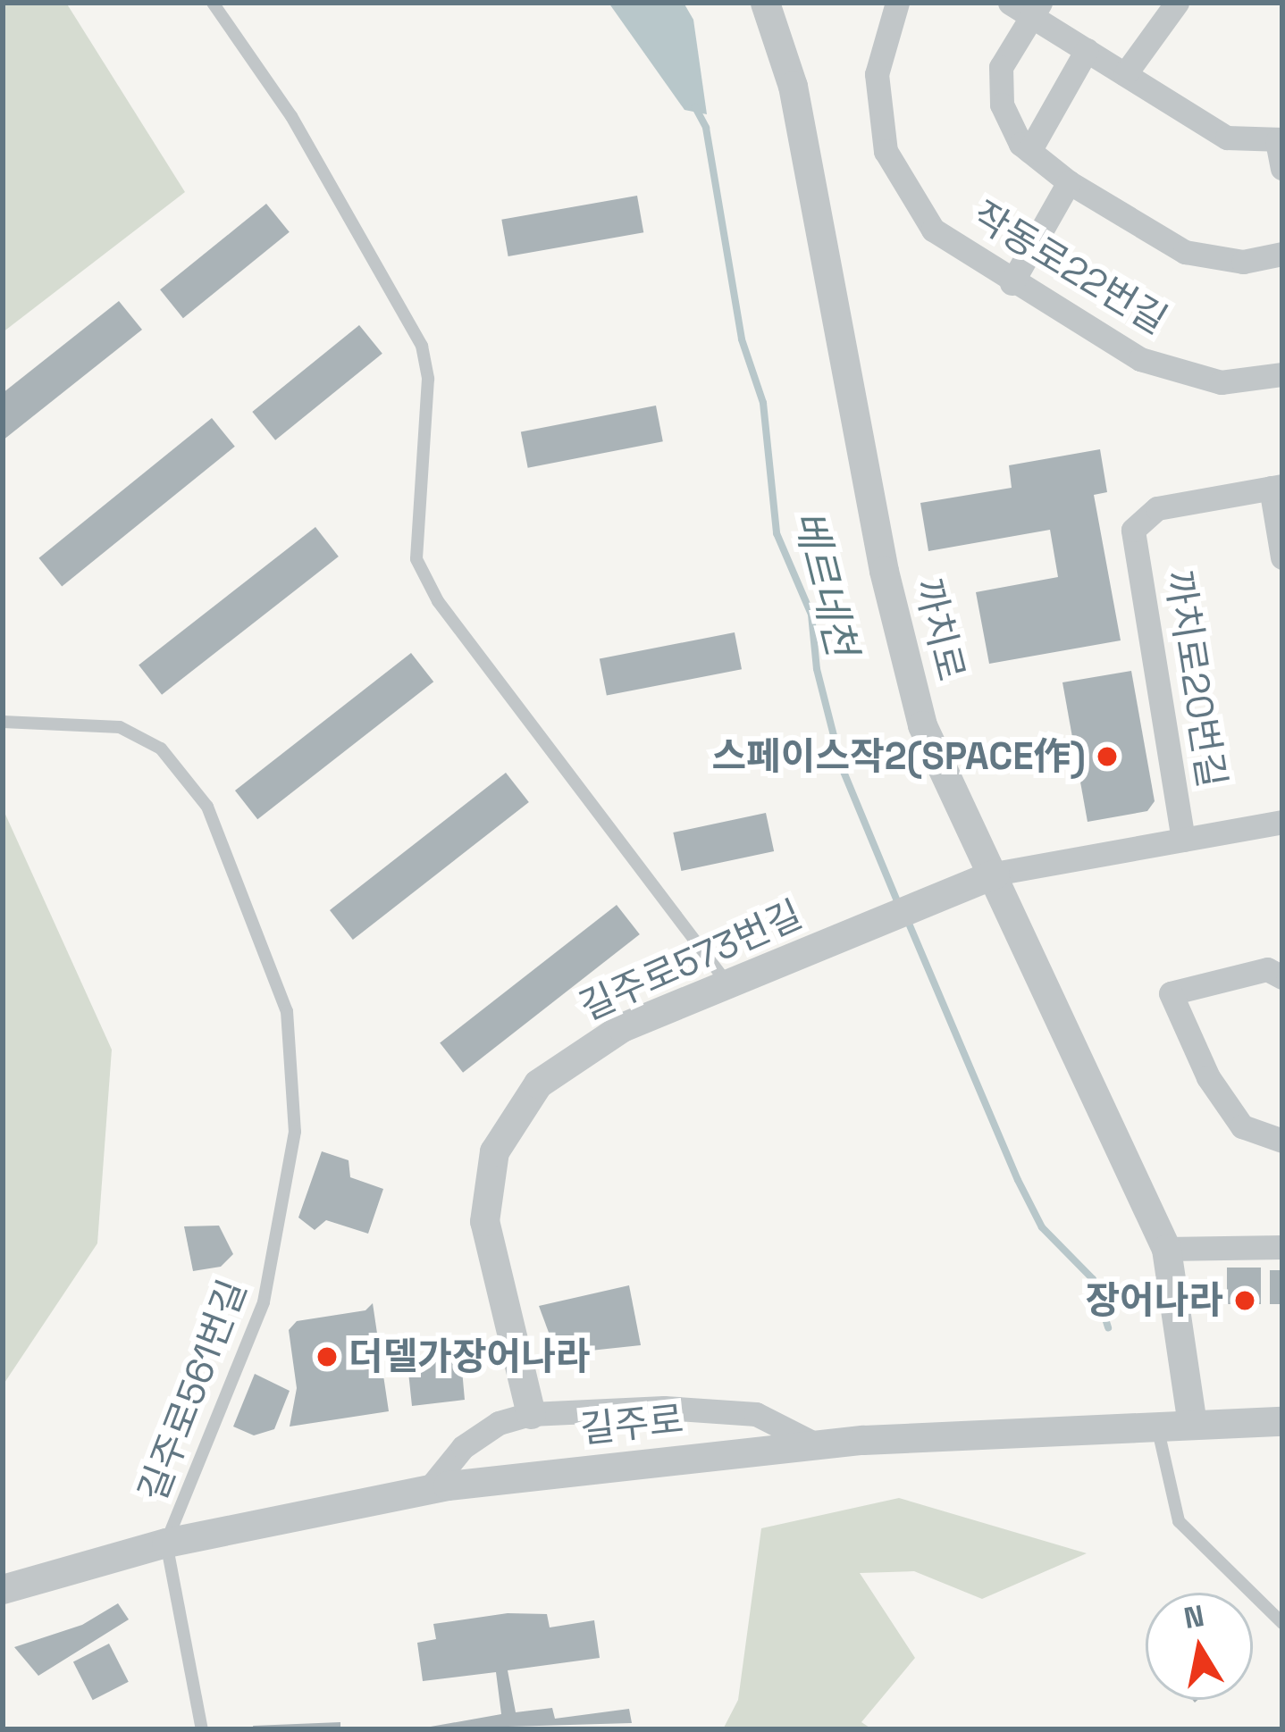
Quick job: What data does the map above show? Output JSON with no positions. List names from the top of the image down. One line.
{"streets":{"street":["작동로22번길","까치로","까치로20번길","길주로573번길","길주로"],"lane":["길주로561번길"]},"crossings":[["까치로","까치로20번길"],["까치로","길주로573번길"],["까치로","길주로"],["까치로20번길","길주로573번길"],["길주로561번길","길주로"]],"water":["베르네천"],"places":["스페이스작2(SPACE作)","장어나라","더델가장어나라"],"north":"top"}
